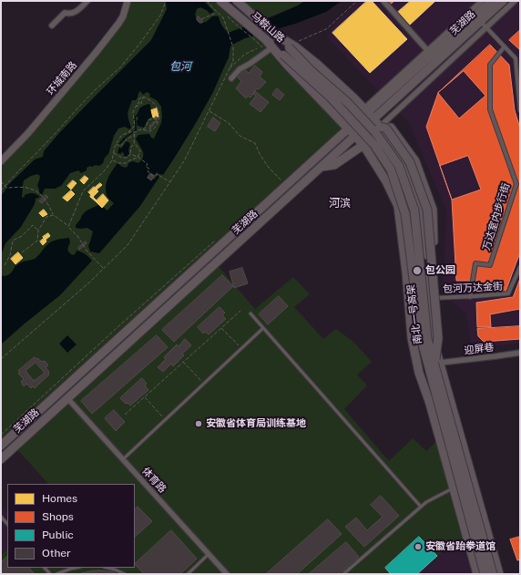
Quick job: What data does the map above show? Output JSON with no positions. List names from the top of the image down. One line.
{"streets":{"highway":["马鞍山路","南北一号高架"],"main road":["芜湖路"],"street":["环城南路","万达室内步行街","包河万达金街","迎屏巷","体育路"]},"crossings":[["芜湖路","体育路"],["马鞍山路","南北一号高架"],["万达室内步行街","包河万达金街"],["南北一号高架","迎屏巷"]],"districts":["河滨"],"water":["包河"],"places":["包公园","安徽省体育局训练基地","安徽省跆拳道馆"],"legend":["Homes","Shops","Public","Other"]}
